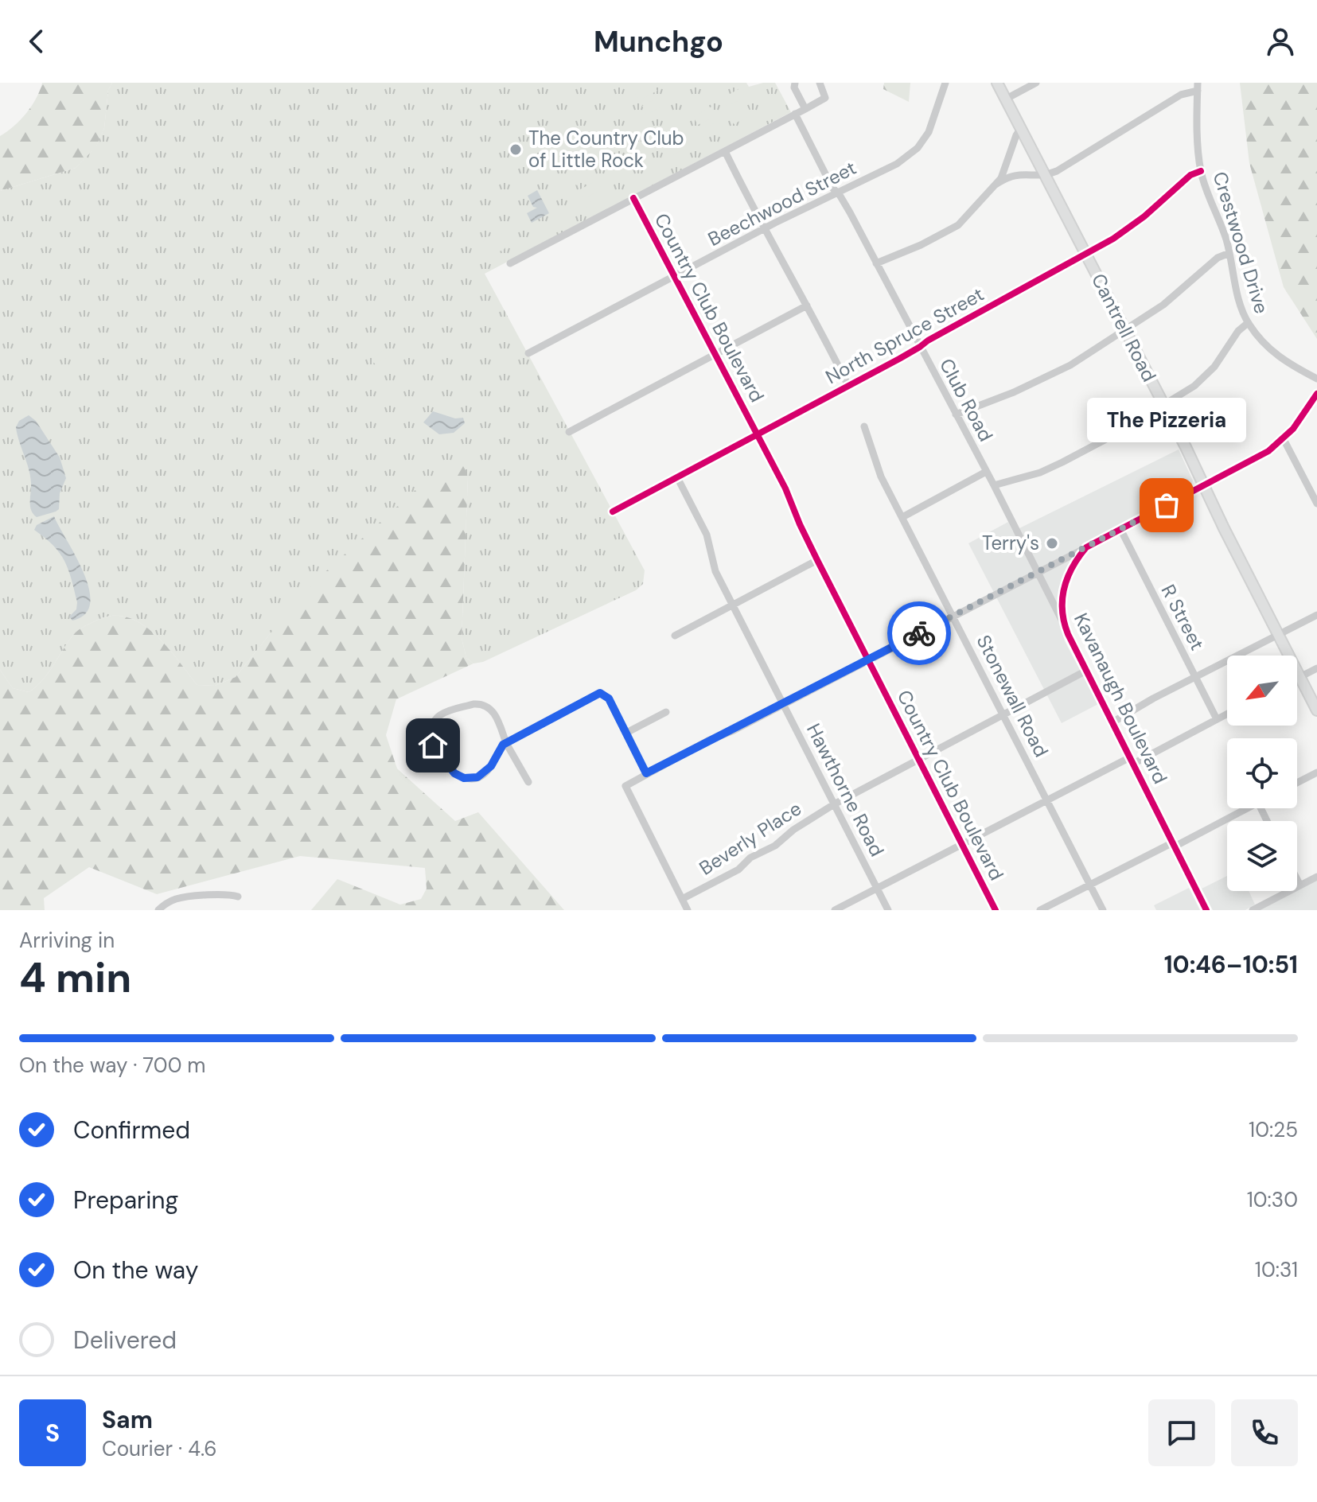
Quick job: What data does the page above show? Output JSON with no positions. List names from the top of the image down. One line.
{"streets":{"main road":["Cantrell Road"],"street":["Beechwood Street","Crestwood Drive","Country Club Boulevard","North Spruce Street","Club Road","R Street","Stonewall Road","Kavanaugh Boulevard","Hawthorne Road","Beverly Place"]},"crossings":[["Beechwood Street","Country Club Boulevard"],["Beechwood Street","Club Road"],["Crestwood Drive","North Spruce Street"],["Country Club Boulevard","North Spruce Street"],["Country Club Boulevard","Beverly Place"],["Cantrell Road","North Spruce Street"],["Cantrell Road","Kavanaugh Boulevard"],["North Spruce Street","Club Road"],["North Spruce Street","Hawthorne Road"],["Club Road","Kavanaugh Boulevard"],["R Street","Kavanaugh Boulevard"],["Stonewall Road","Beverly Place"],["Kavanaugh Boulevard","Beverly Place"],["Hawthorne Road","Beverly Place"]],"places":["The Country Club of Little Rock","The Pizzeria","Terry's"],"north":"bottom left","page":{"header":"Munchgo","bubble":"The Pizzeria","heading":["4 min","Arriving in","10:46–10:51"],"panel":["Sam","Courier · 4.6"],"bar":"On the way · 700 m","list":[["Confirmed","10:25"],["Preparing","10:30"],["On the way","10:31"],"Delivered"],"round":"S"}}
